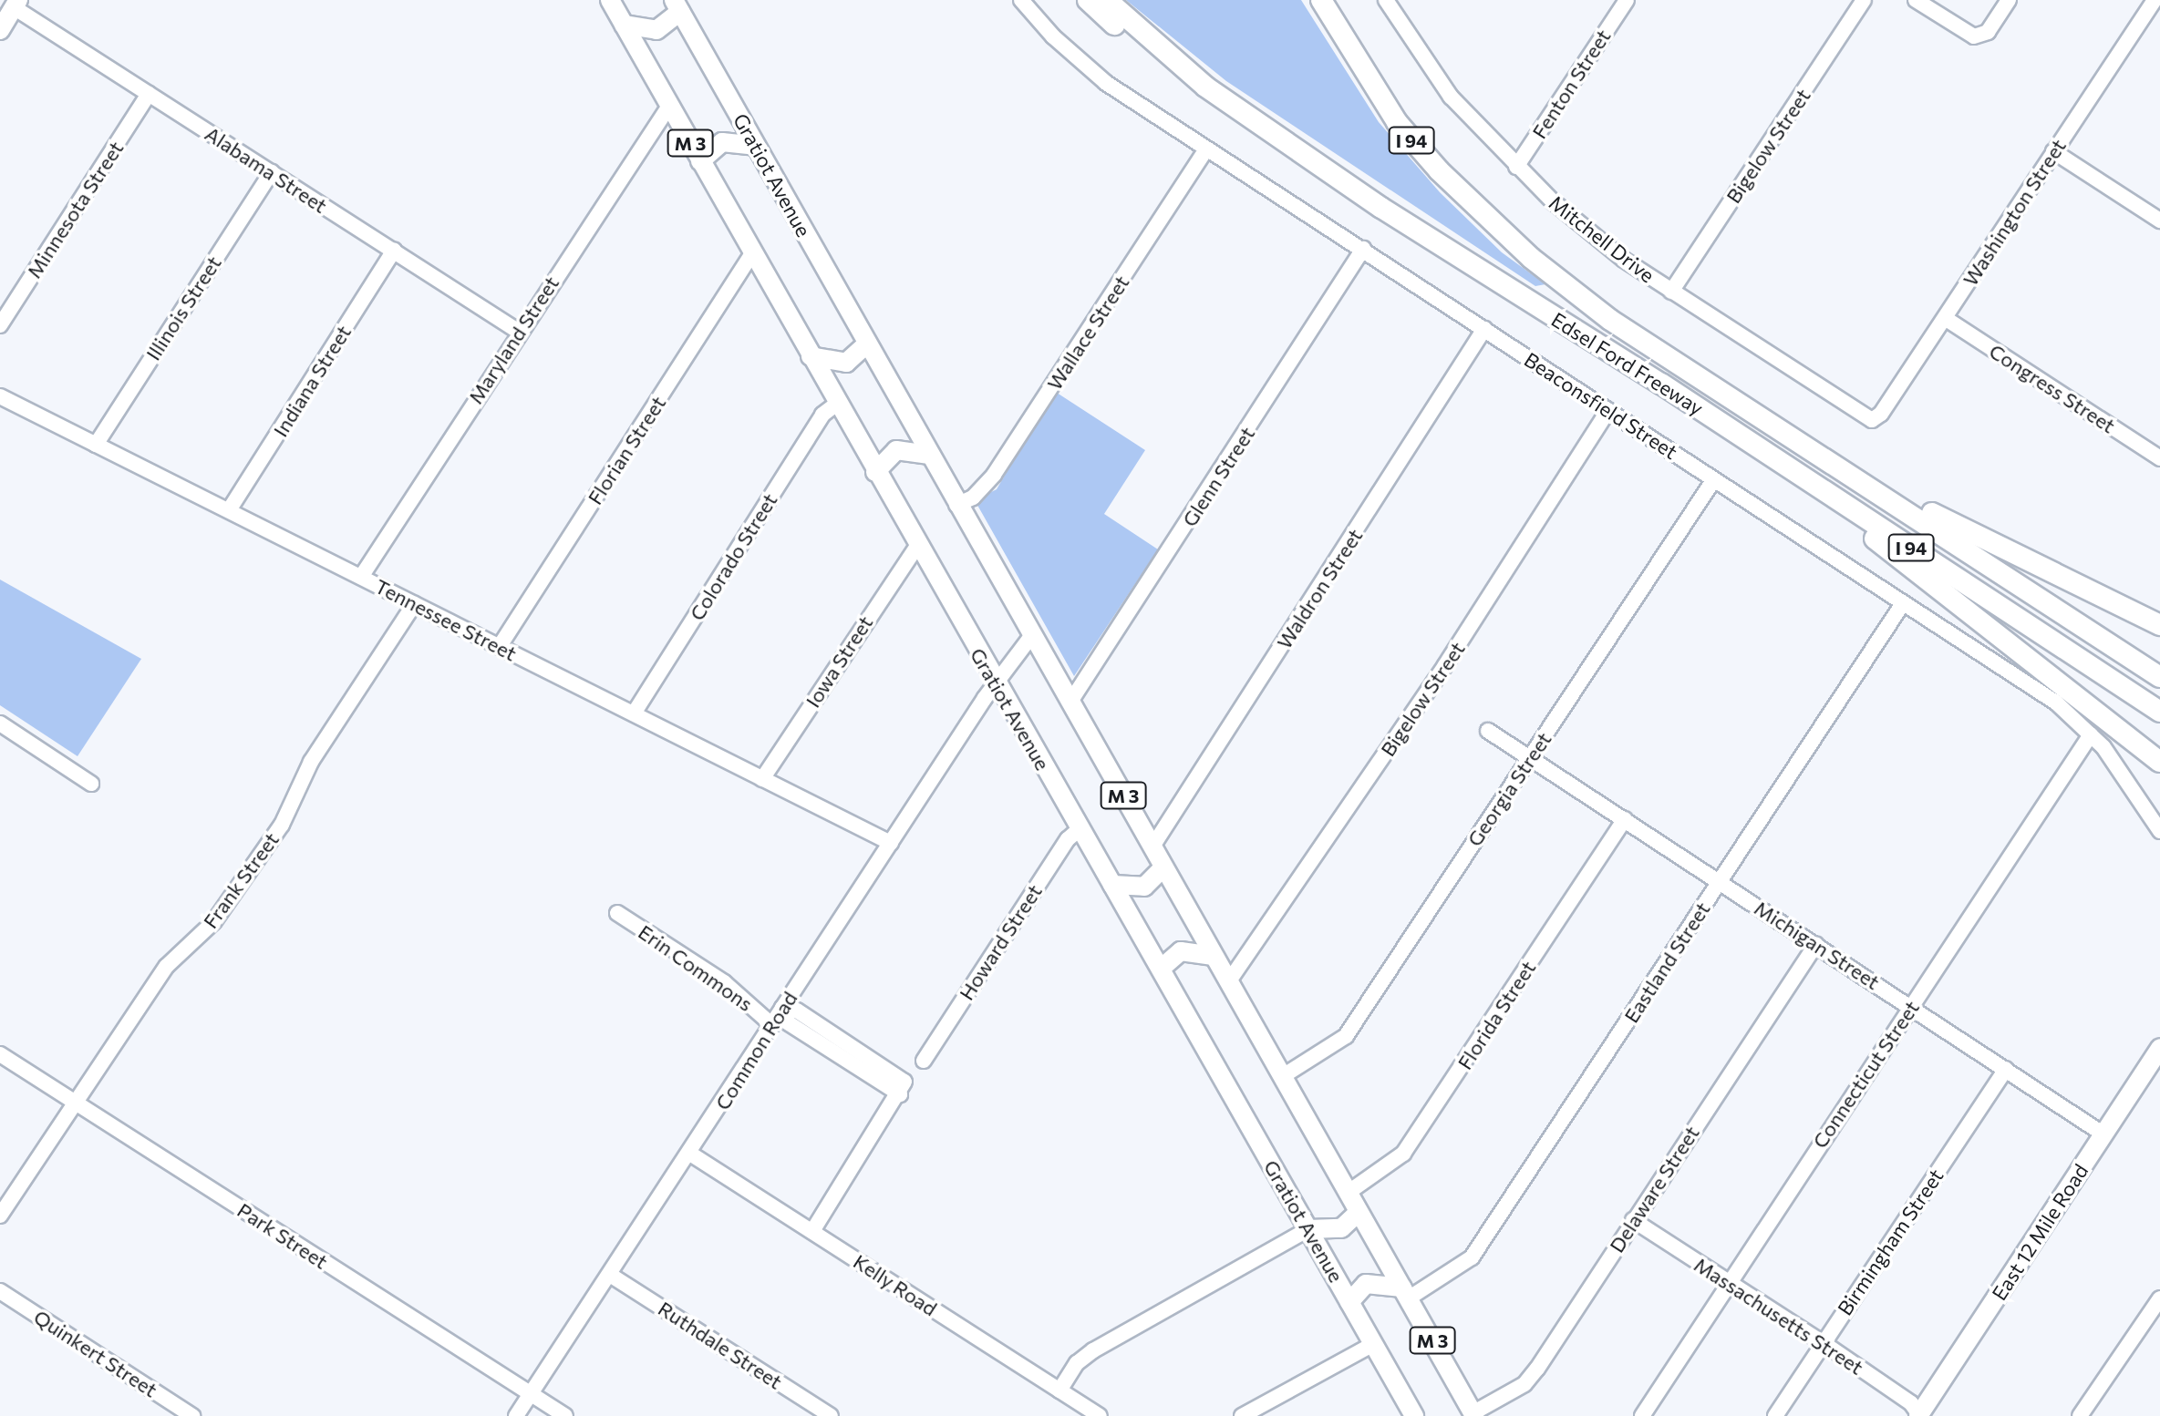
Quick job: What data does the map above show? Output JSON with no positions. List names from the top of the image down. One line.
{"streets":{"highway":["I 94","Edsel Ford Freeway"],"main road":["M 3","Gratiot Avenue","East 12 Mile Road"],"street":["Fenton Street","Bigelow Street","Alabama Street","Minnesota Street","Washington Street","Mitchell Drive","Illinois Street","Wallace Street","Maryland Street","Indiana Street","Congress Street","Beaconsfield Street","Florian Street","Glenn Street","Colorado Street","Waldron Street","Tennessee Street","Iowa Street","Georgia Street","Frank Street","Howard Street","Michigan Street","Eastland Street","Erin Commons","Florida Street","Common Road","Connecticut Street","Delaware Street","Park Street","Birmingham Street","Kelly Road","Massachusetts Street","Ruthdale Street","Quinkert Street"]},"crossings":[["Fenton Street","Mitchell Drive"],["Bigelow Street","Gratiot Avenue"],["Bigelow Street","Mitchell Drive"],["Bigelow Street","Beaconsfield Street"],["Alabama Street","Minnesota Street"],["Alabama Street","Illinois Street"],["Alabama Street","Maryland Street"],["Alabama Street","Indiana Street"],["Gratiot Avenue","Wallace Street"],["Gratiot Avenue","Maryland Street"],["Gratiot Avenue","Florian Street"],["Gratiot Avenue","Glenn Street"],["Gratiot Avenue","Colorado Street"],["Gratiot Avenue","Waldron Street"],["Gratiot Avenue","Iowa Street"],["Gratiot Avenue","Georgia Street"],["Gratiot Avenue","Howard Street"],["Gratiot Avenue","Eastland Street"],["Gratiot Avenue","Florida Street"],["Gratiot Avenue","Common Road"],["Gratiot Avenue","Delaware Street"],["Washington Street","Mitchell Drive"],["Washington Street","Congress Street"],["Illinois Street","Tennessee Street"],["Wallace Street","Beaconsfield Street"],["Maryland Street","Tennessee Street"],["Indiana Street","Tennessee Street"],["Beaconsfield Street","Glenn Street"],["Beaconsfield Street","Waldron Street"],["Beaconsfield Street","Georgia Street"],["Beaconsfield Street","Eastland Street"],["Beaconsfield Street","Connecticut Street"],["Florian Street","Tennessee Street"],["Colorado Street","Tennessee Street"],["Tennessee Street","Iowa Street"],["Tennessee Street","Frank Street"],["Tennessee Street","Common Road"],["Georgia Street","Michigan Street"],["Frank Street","Park Street"],["Michigan Street","Eastland Street"],["Michigan Street","Florida Street"],["Michigan Street","Connecticut Street"],["Michigan Street","Delaware Street"],["Michigan Street","East 12 Mile Road"],["Michigan Street","Birmingham Street"],["Erin Commons","Common Road"],["Common Road","Park Street"],["Common Road","Kelly Road"],["Common Road","Ruthdale Street"],["Connecticut Street","Massachusetts Street"],["Delaware Street","Massachusetts Street"],["East 12 Mile Road","Massachusetts Street"],["Birmingham Street","Massachusetts Street"]]}
